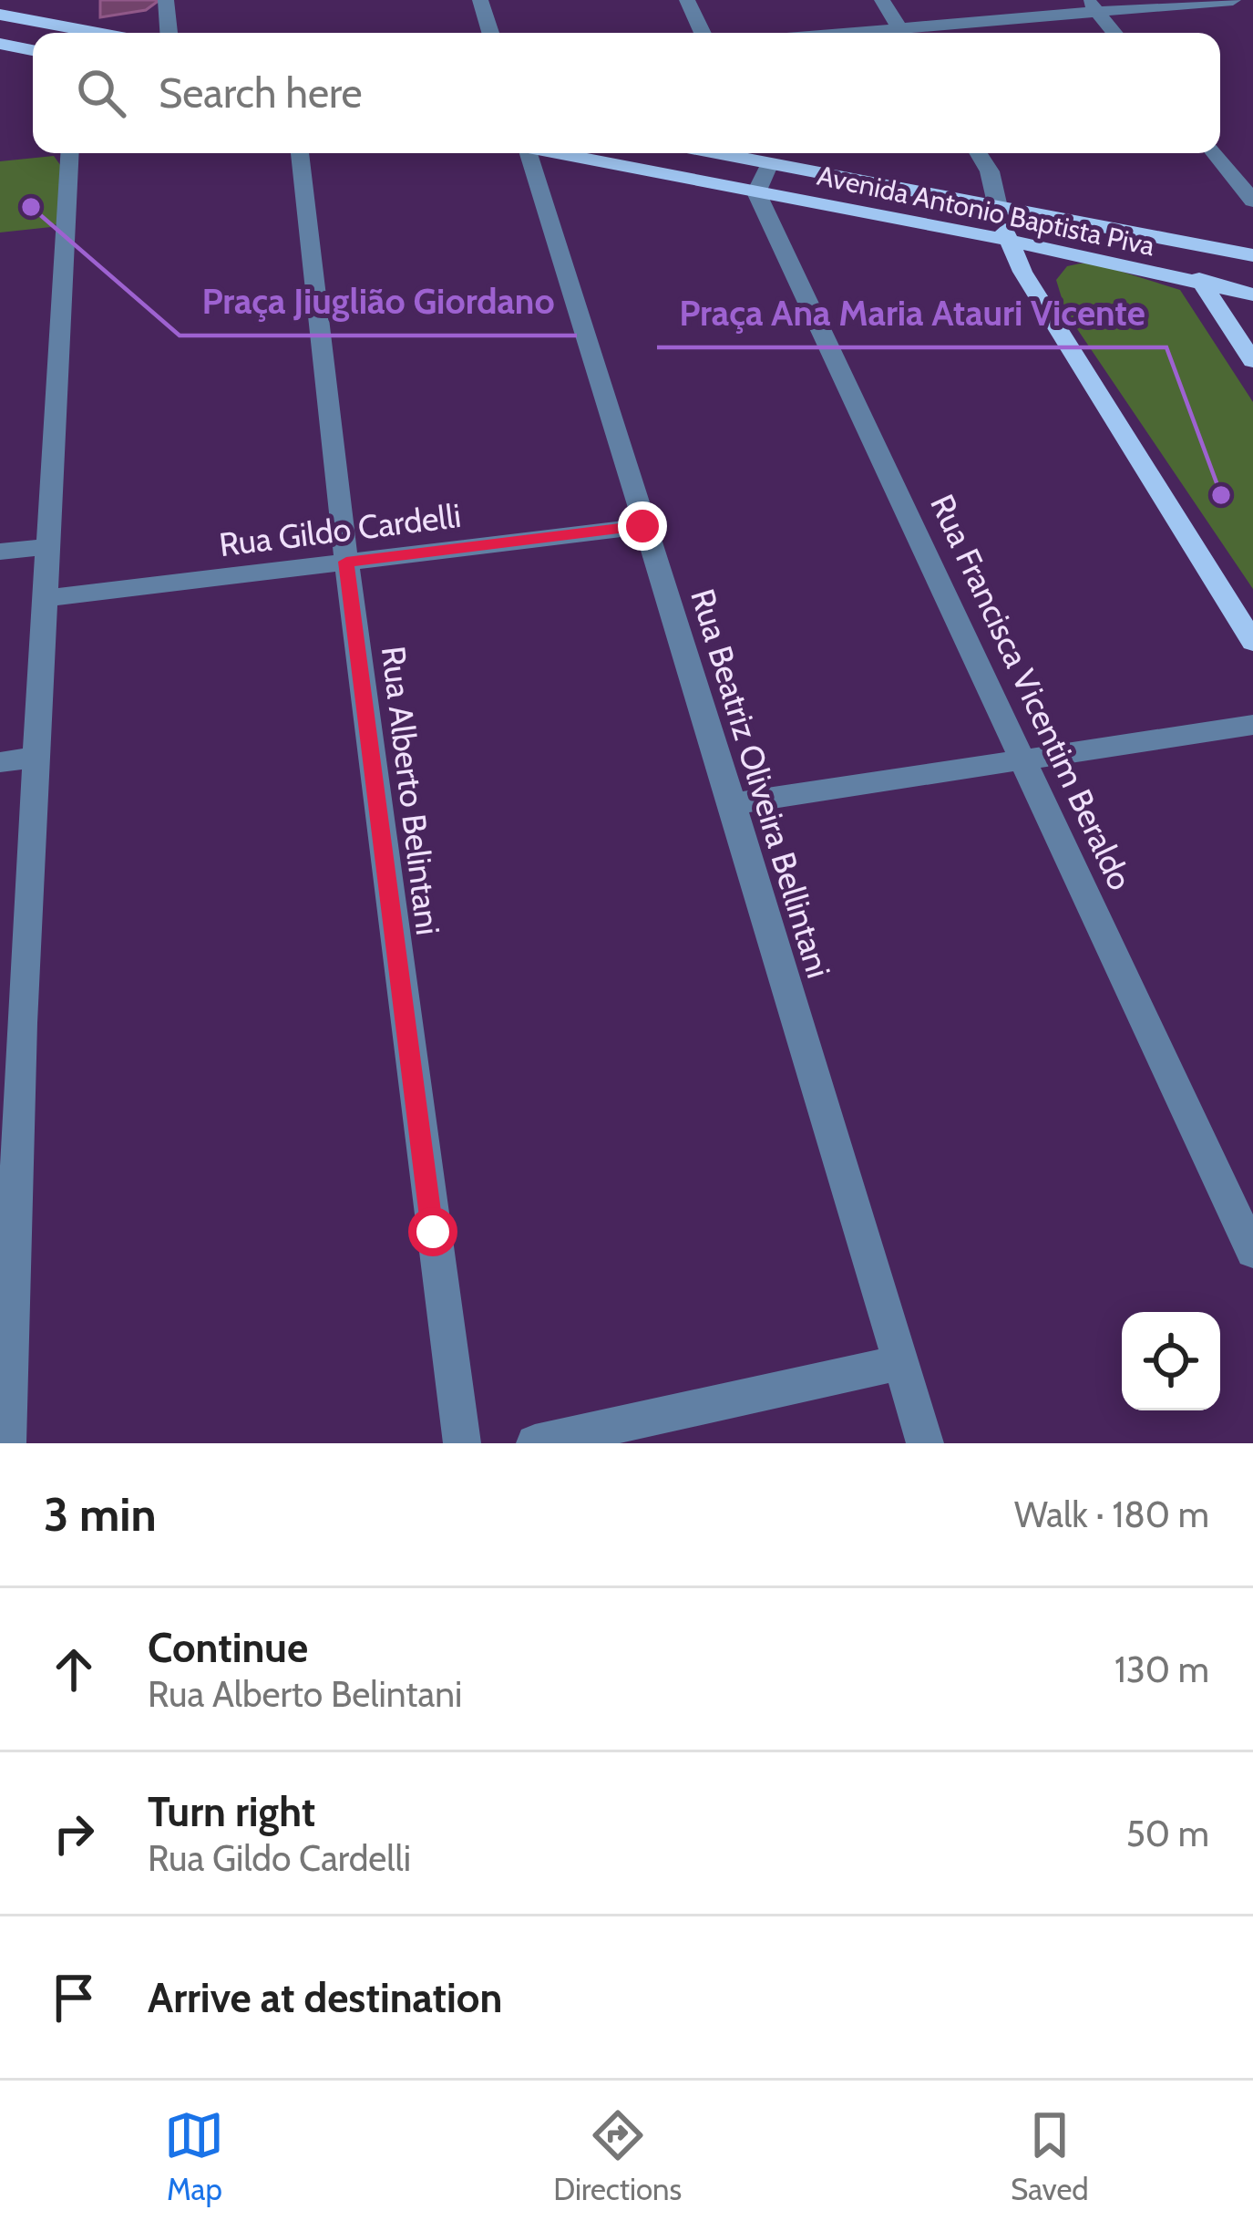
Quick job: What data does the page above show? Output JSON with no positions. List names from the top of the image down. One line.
{"streets":{"main road":["Avenida Antonio Baptista Piva"],"street":["Rua Gildo Cardelli","Rua Francisca Vicentim Beraldo","Rua Beatriz Oliveira Bellintani","Rua Alberto Belintani"]},"crossings":[["Avenida Antonio Baptista Piva","Rua Francisca Vicentim Beraldo"],["Rua Gildo Cardelli","Rua Beatriz Oliveira Bellintani"],["Rua Gildo Cardelli","Rua Alberto Belintani"]],"places":["Praça Jiuglião Giordano","Praça Ana Maria Atauri Vicente"],"page":{"search":"Search here","heading":["3 min","Walk · 180 m"],"list":[["Continue","Rua Alberto Belintani","130 m"],["Turn right","Rua Gildo Cardelli","50 m"],"Arrive at destination"],"nav":["Map","Directions","Saved"]}}
